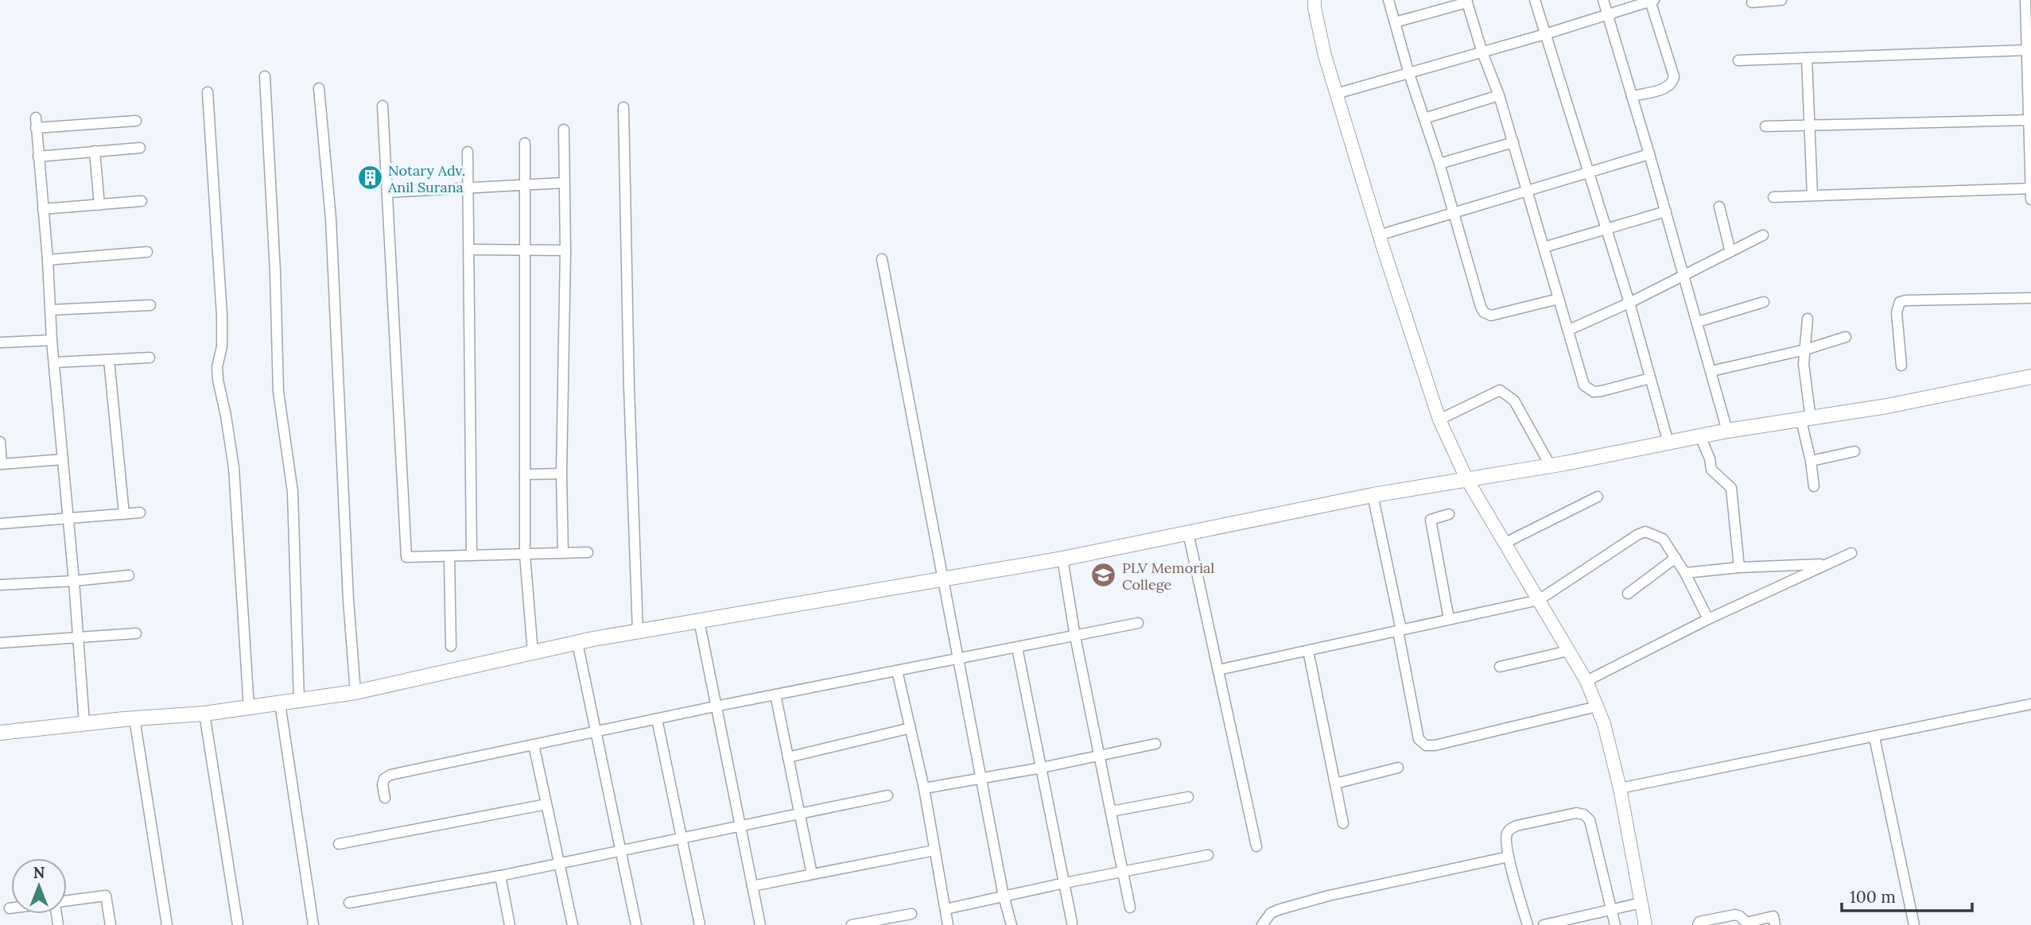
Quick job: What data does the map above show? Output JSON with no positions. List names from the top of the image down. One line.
{"places":{"building":["Notary Adv. Anil Surana"],"school or university":["PLV Memorial College"]},"scale_bar":"100 m","north":"top"}
